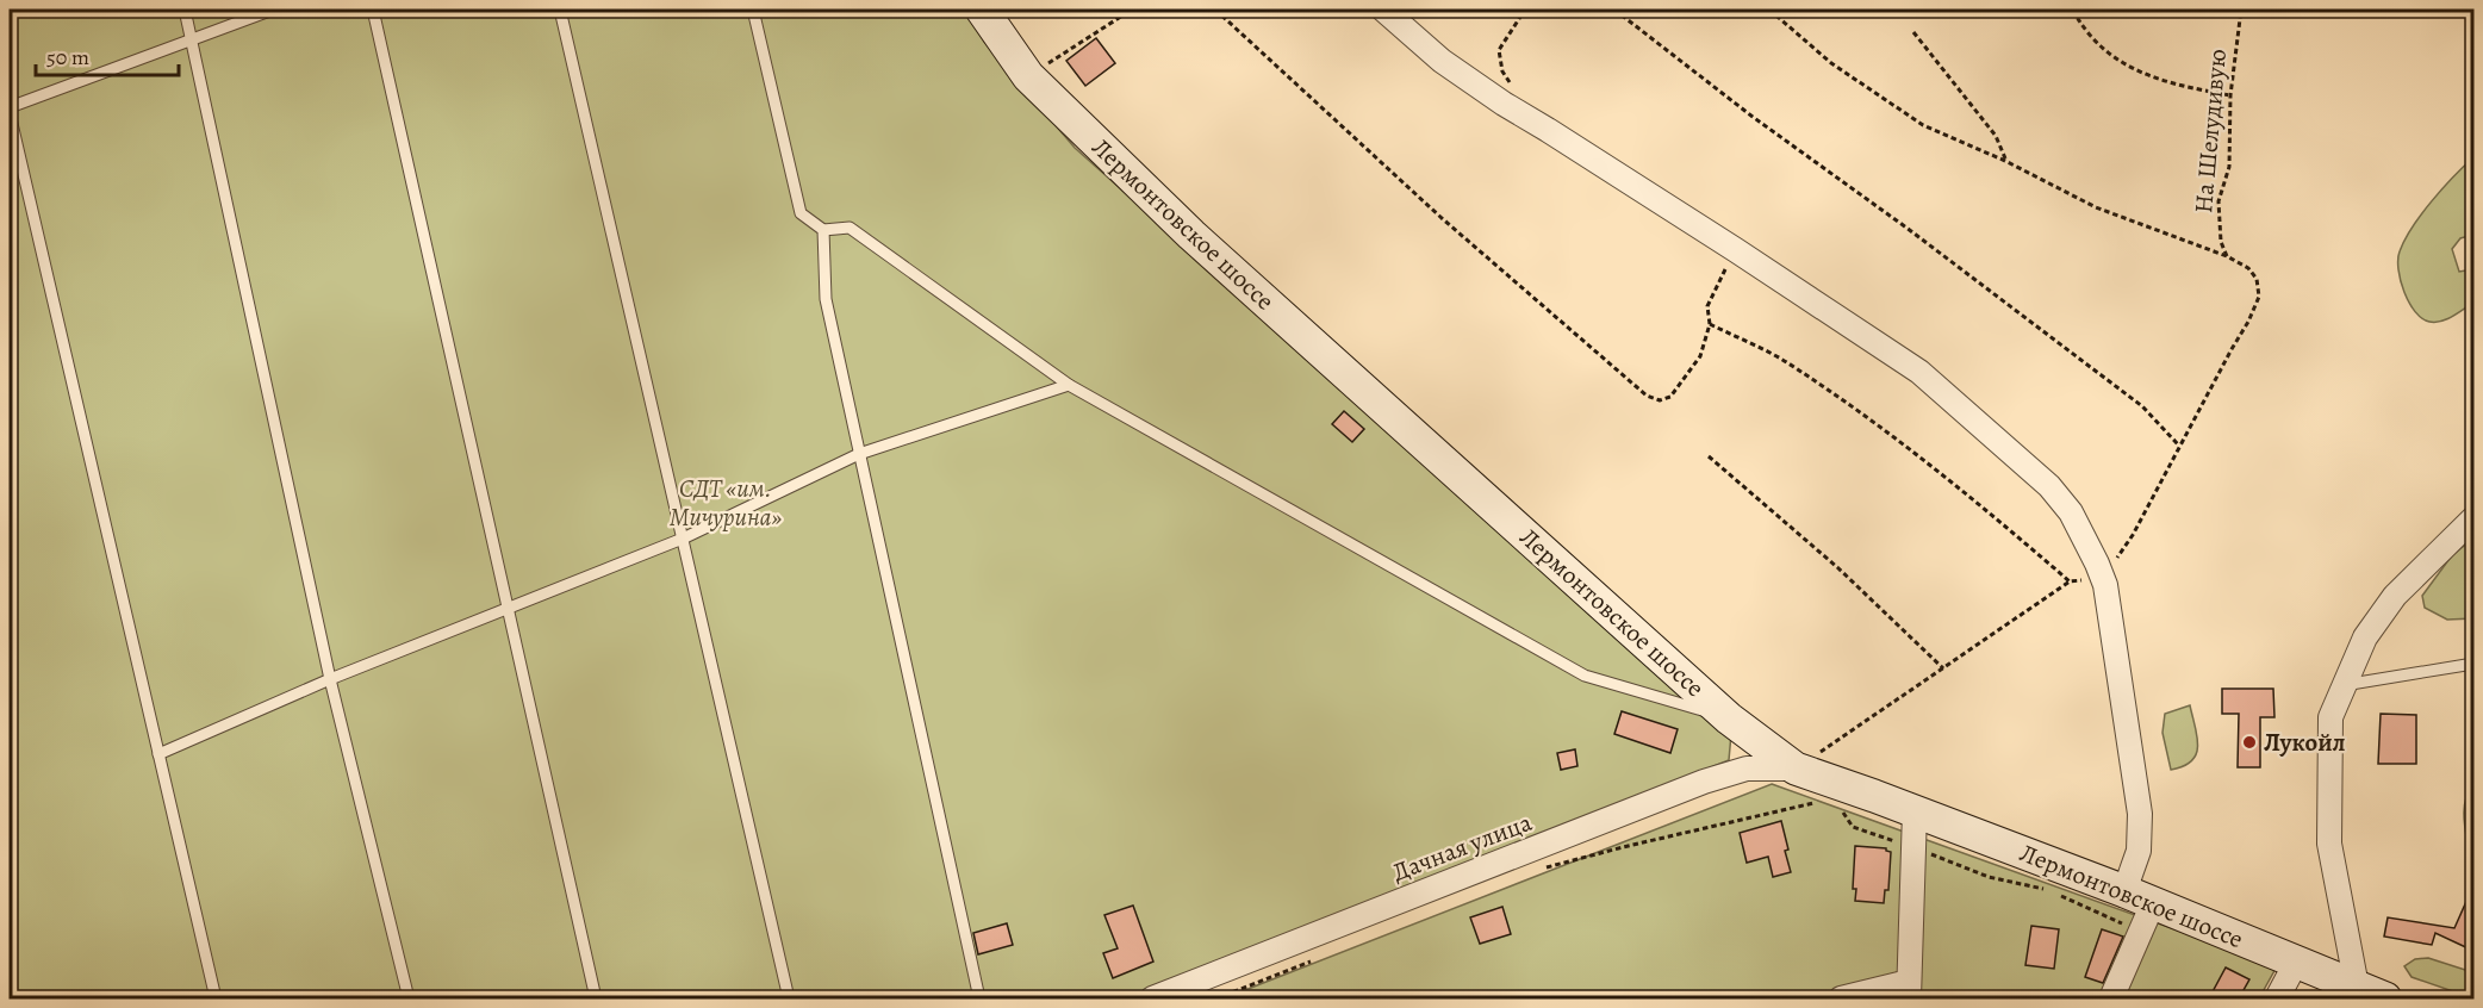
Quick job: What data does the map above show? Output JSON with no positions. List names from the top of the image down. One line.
{"streets":{"street":["Лермонтовское шоссе","Дачная улица"],"path":["На Шелудивую"]},"crossings":[["Лермонтовское шоссе","Дачная улица"]],"parks":["СДТ «им. Мичурина»"],"places":["Лукойл"],"scale_bar":"50 m"}
